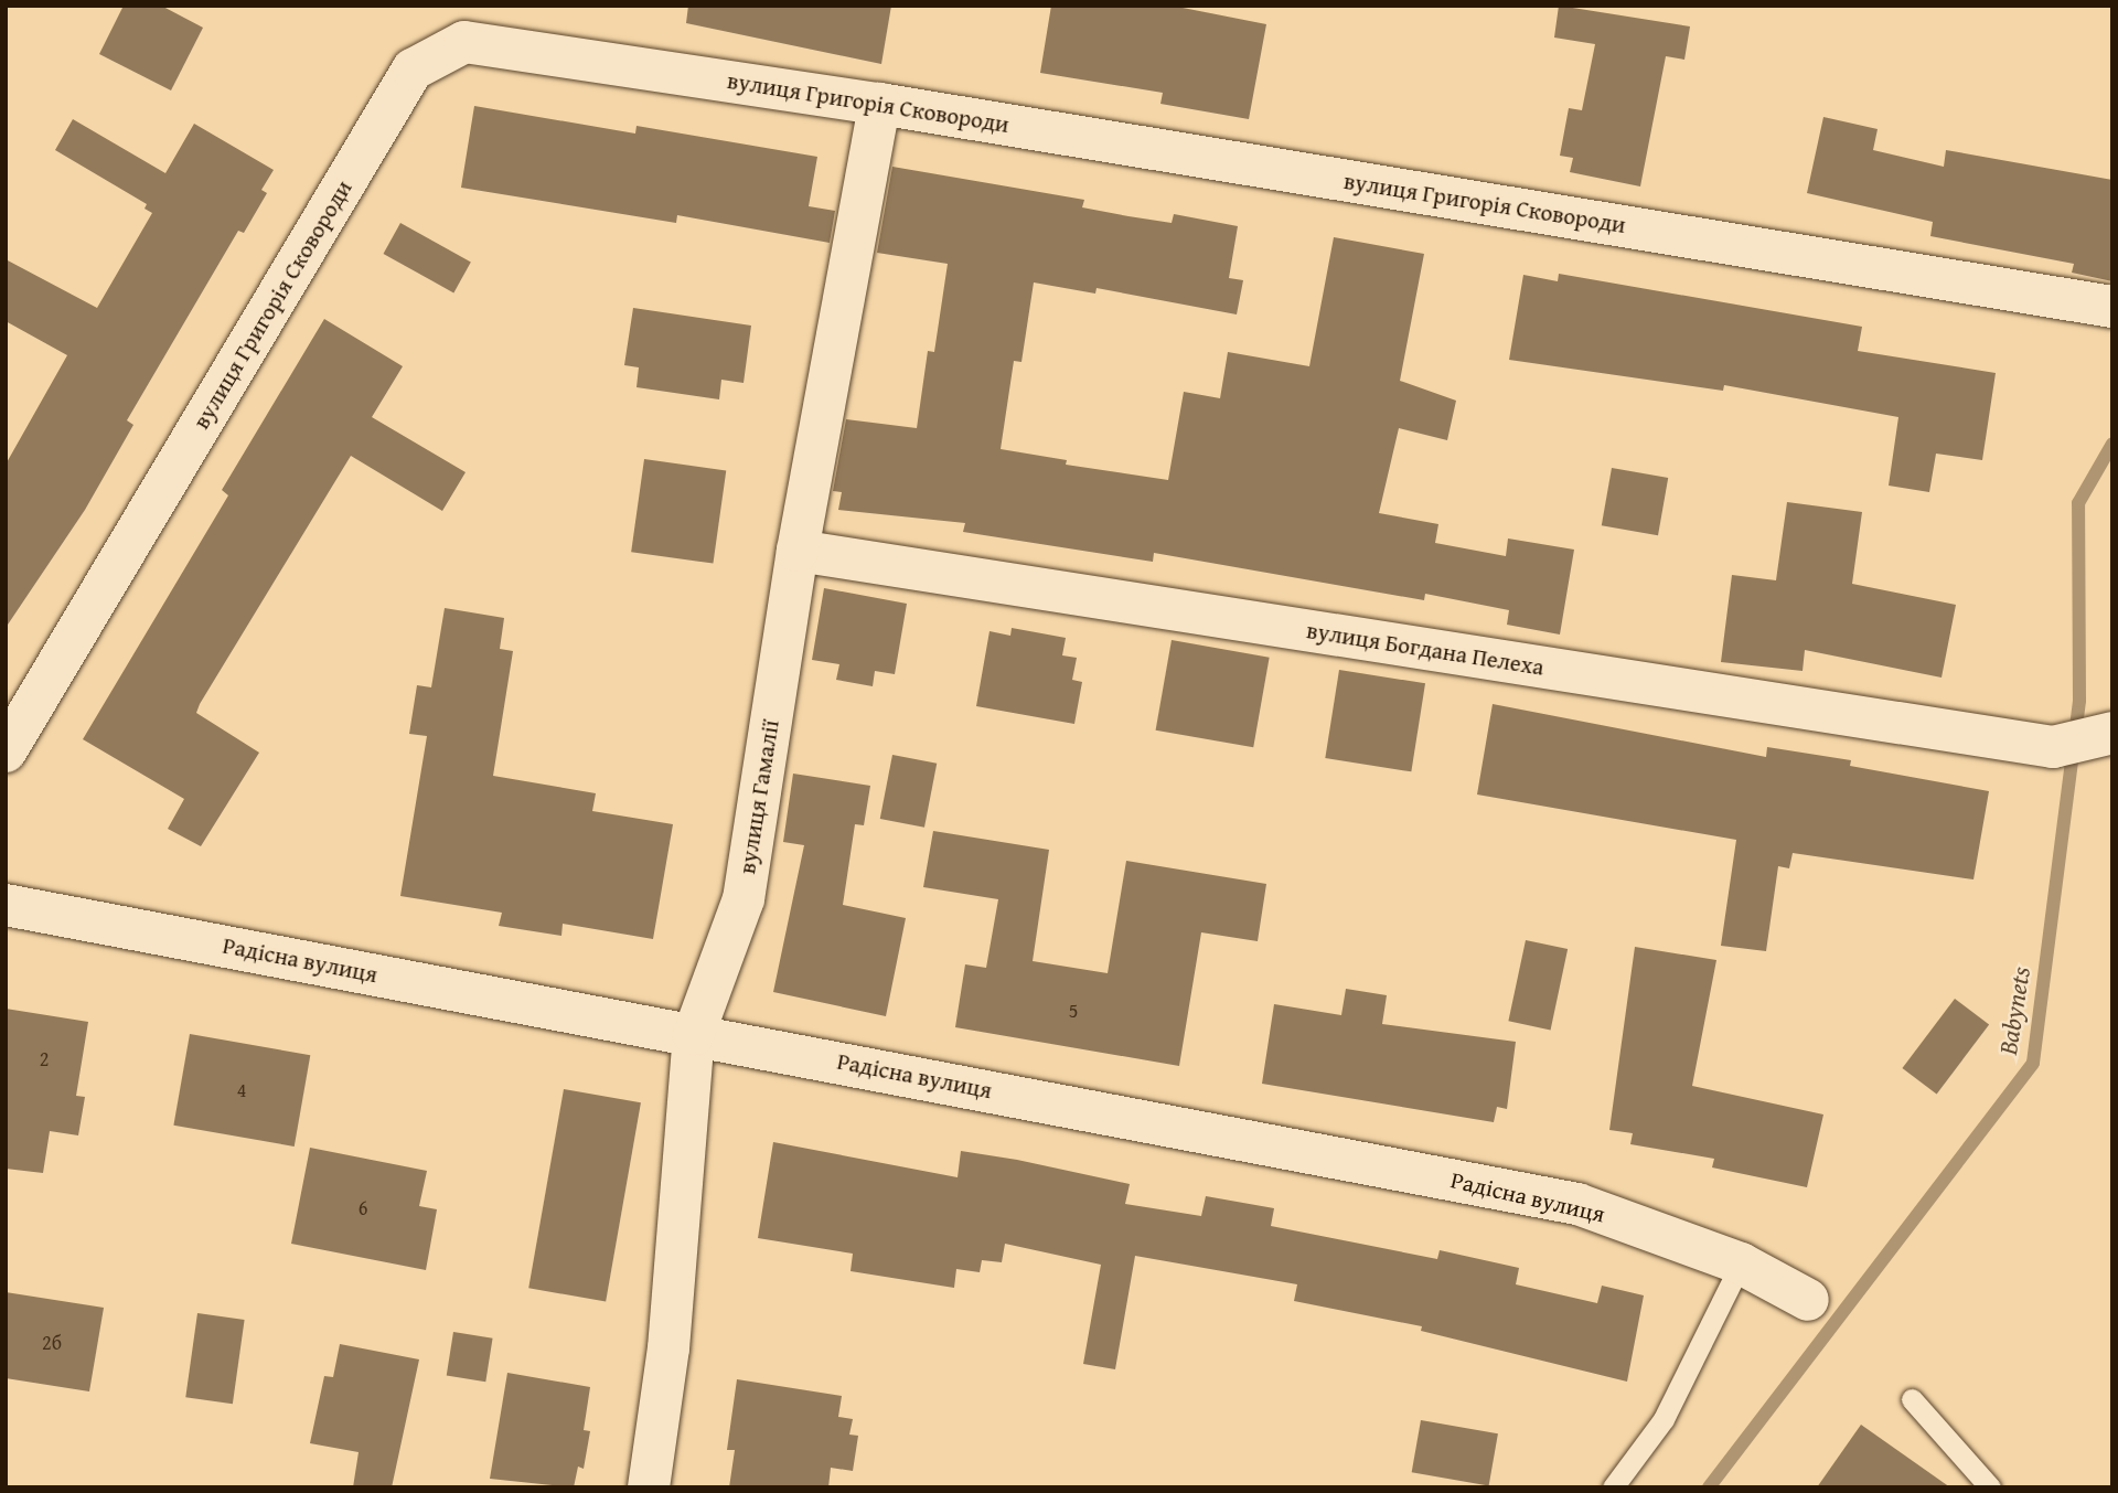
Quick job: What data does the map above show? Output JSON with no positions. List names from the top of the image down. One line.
{"streets":{"street":["вулиця Григорія Сковороди","вулиця Богдана Пелеха","вулиця Гамалії","Радісна вулиця"]},"crossings":[["вулиця Григорія Сковороди","вулиця Гамалії"],["вулиця Богдана Пелеха","вулиця Гамалії"],["вулиця Гамалії","Радісна вулиця"]],"water":["Babynets"],"house_numbers":["5","2","4","6","2б"]}
